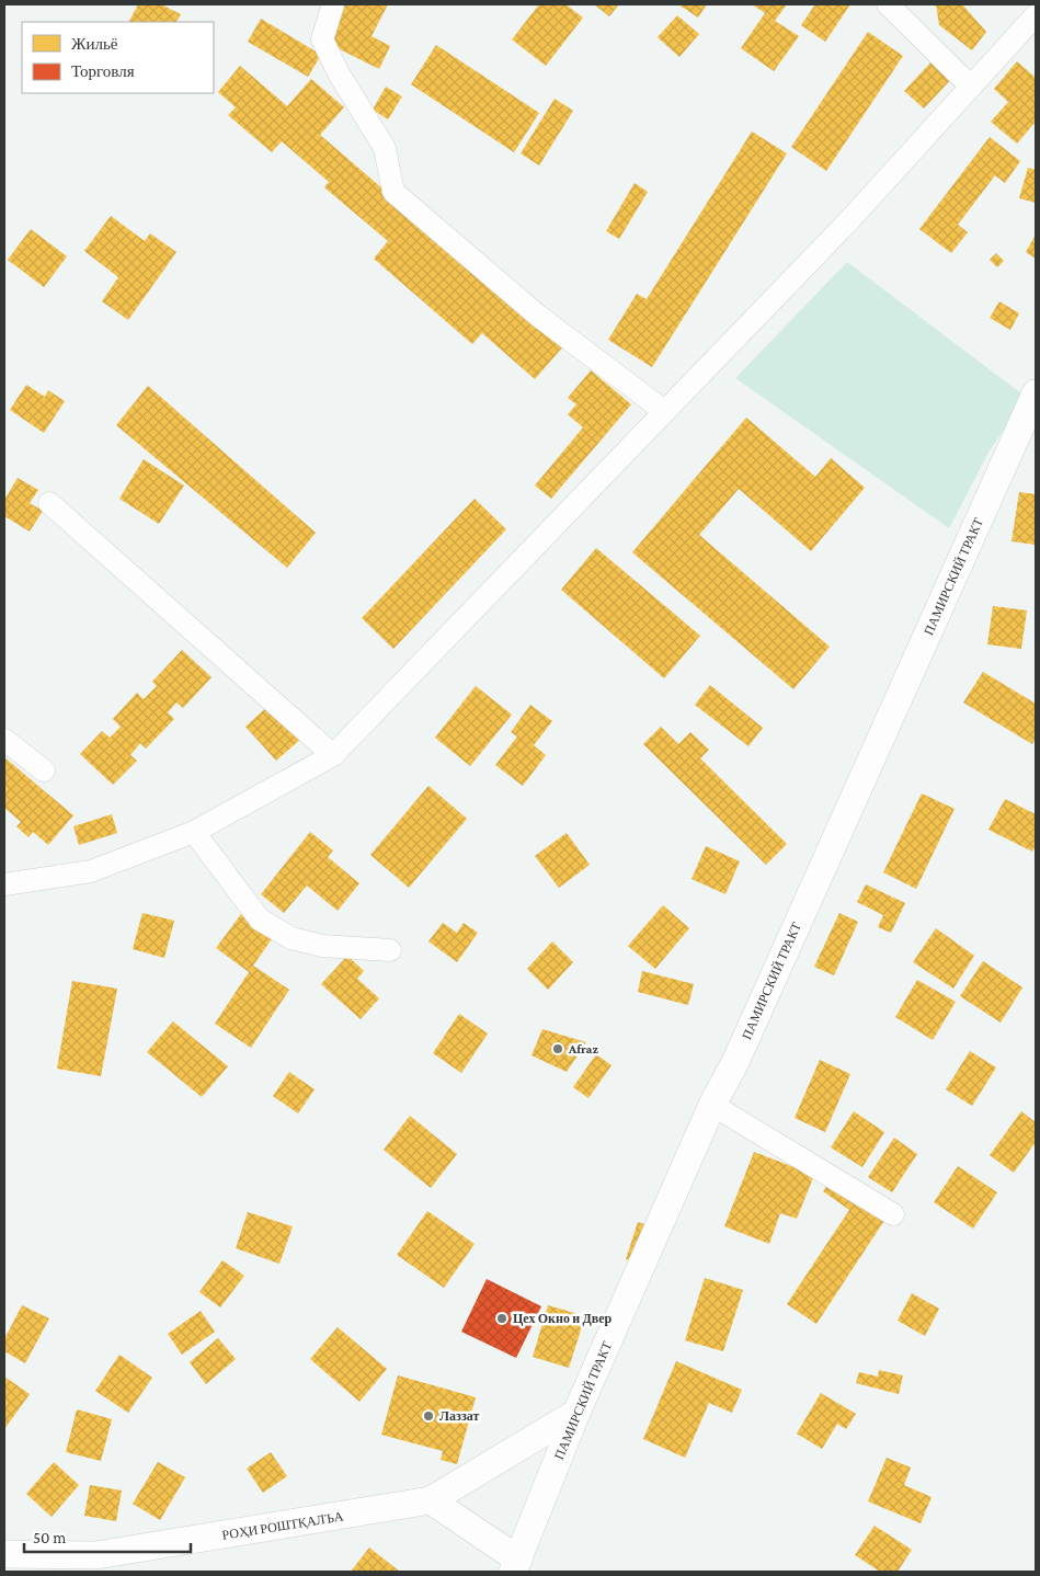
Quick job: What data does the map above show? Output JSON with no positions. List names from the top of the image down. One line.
{"streets":{"main road":["ПАМИРСКИЙ ТРАКТ","РОҲИ РОШТҚАЛЪА"]},"crossings":[["ПАМИРСКИЙ ТРАКТ","РОҲИ РОШТҚАЛЪА"]],"places":["Afraz","Цех Окно и Двер","Лаззат"],"legend":["Жильё","Торговля"],"scale_bar":"50 m"}
